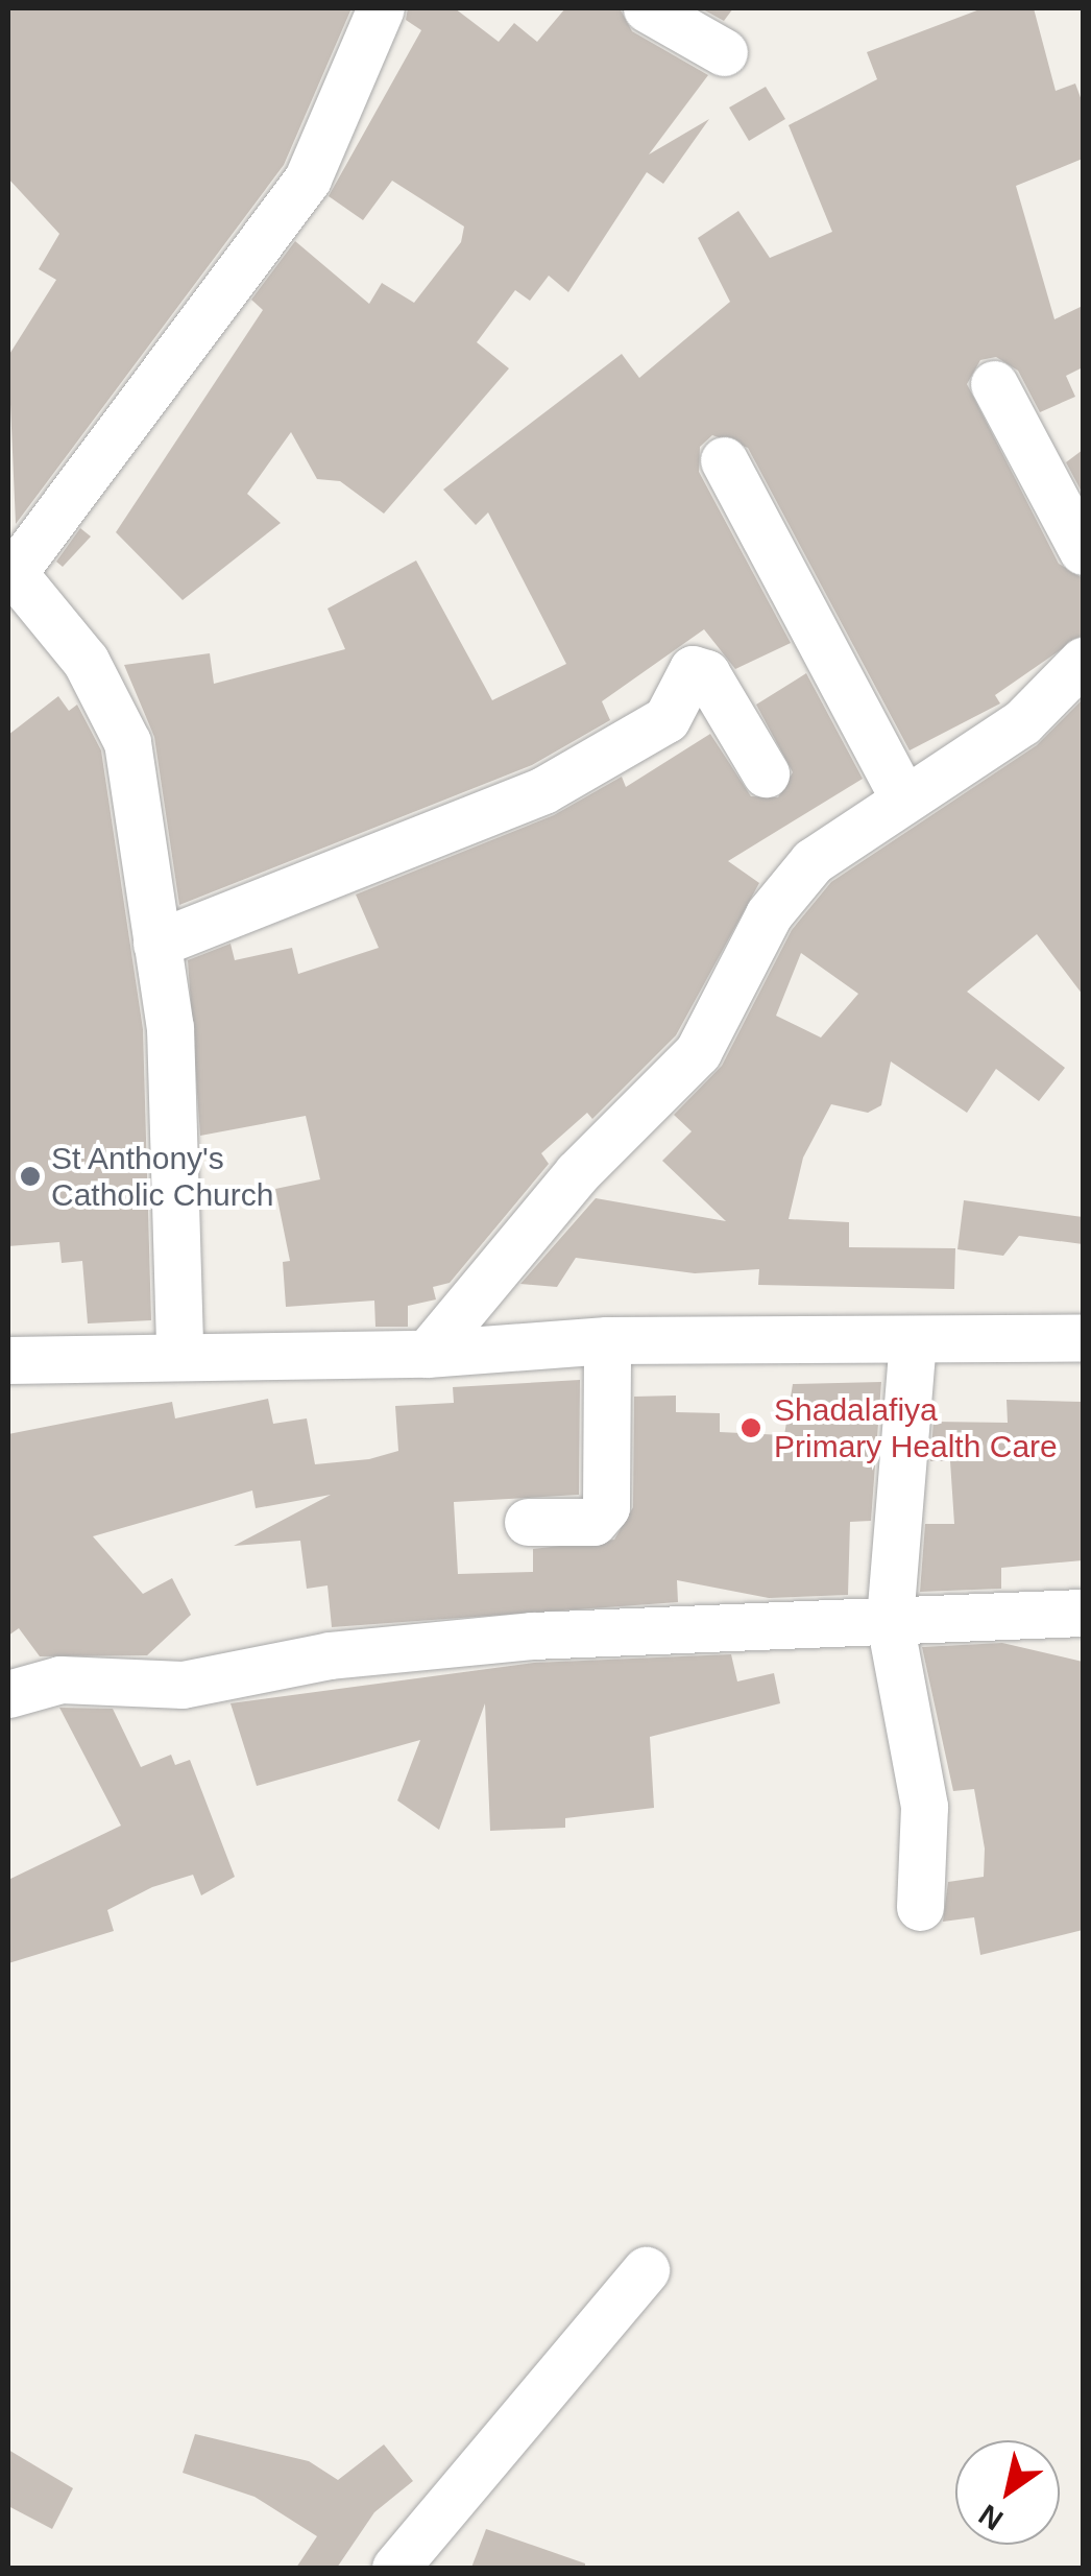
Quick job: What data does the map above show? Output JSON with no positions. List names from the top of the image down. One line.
{"places":["St Anthony's Catholic Church","Shadalafiya Primary Health Care"],"north":"bottom left"}
